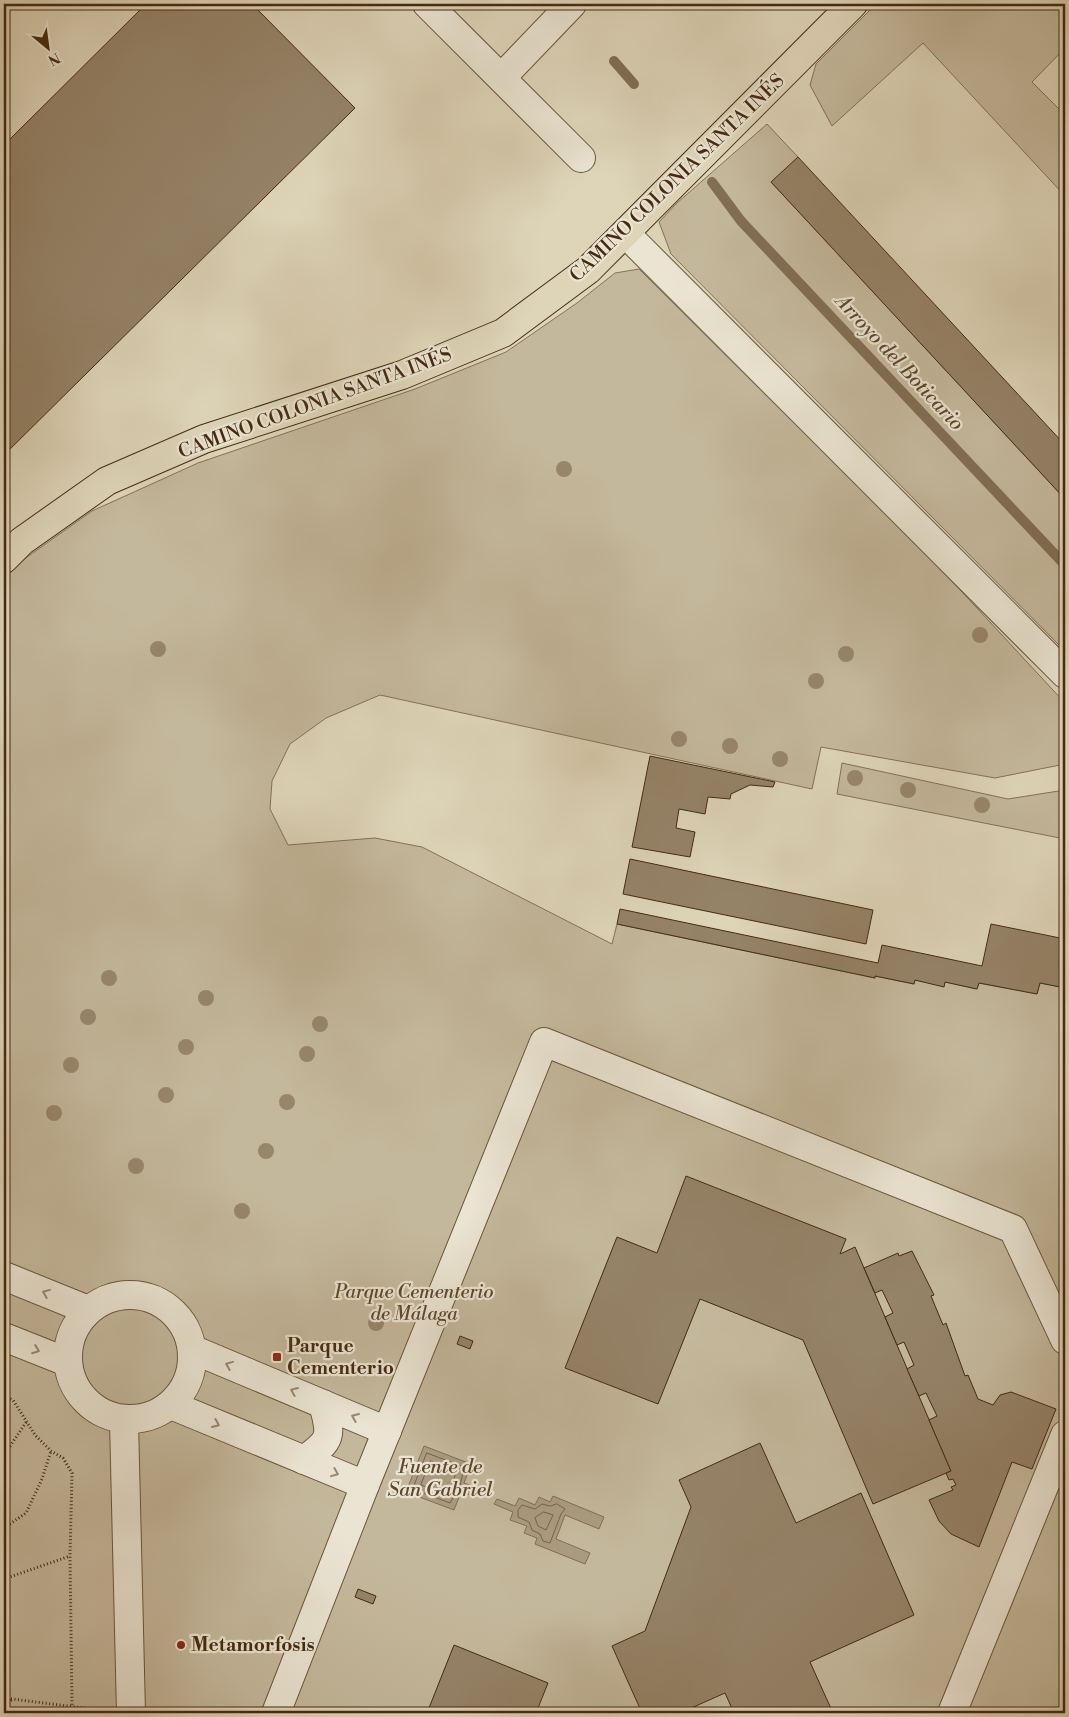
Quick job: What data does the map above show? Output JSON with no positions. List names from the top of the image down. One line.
{"streets":{"main road":["CAMINO COLONIA SANTA INÉS"]},"water":["Arroyo del Boticario","Fuente de San Gabriel"],"parks":["Parque Cementerio de Málaga"],"places":{"transit":["Parque Cementerio"],"other":["Metamorfosis"]},"north":"bottom right"}
